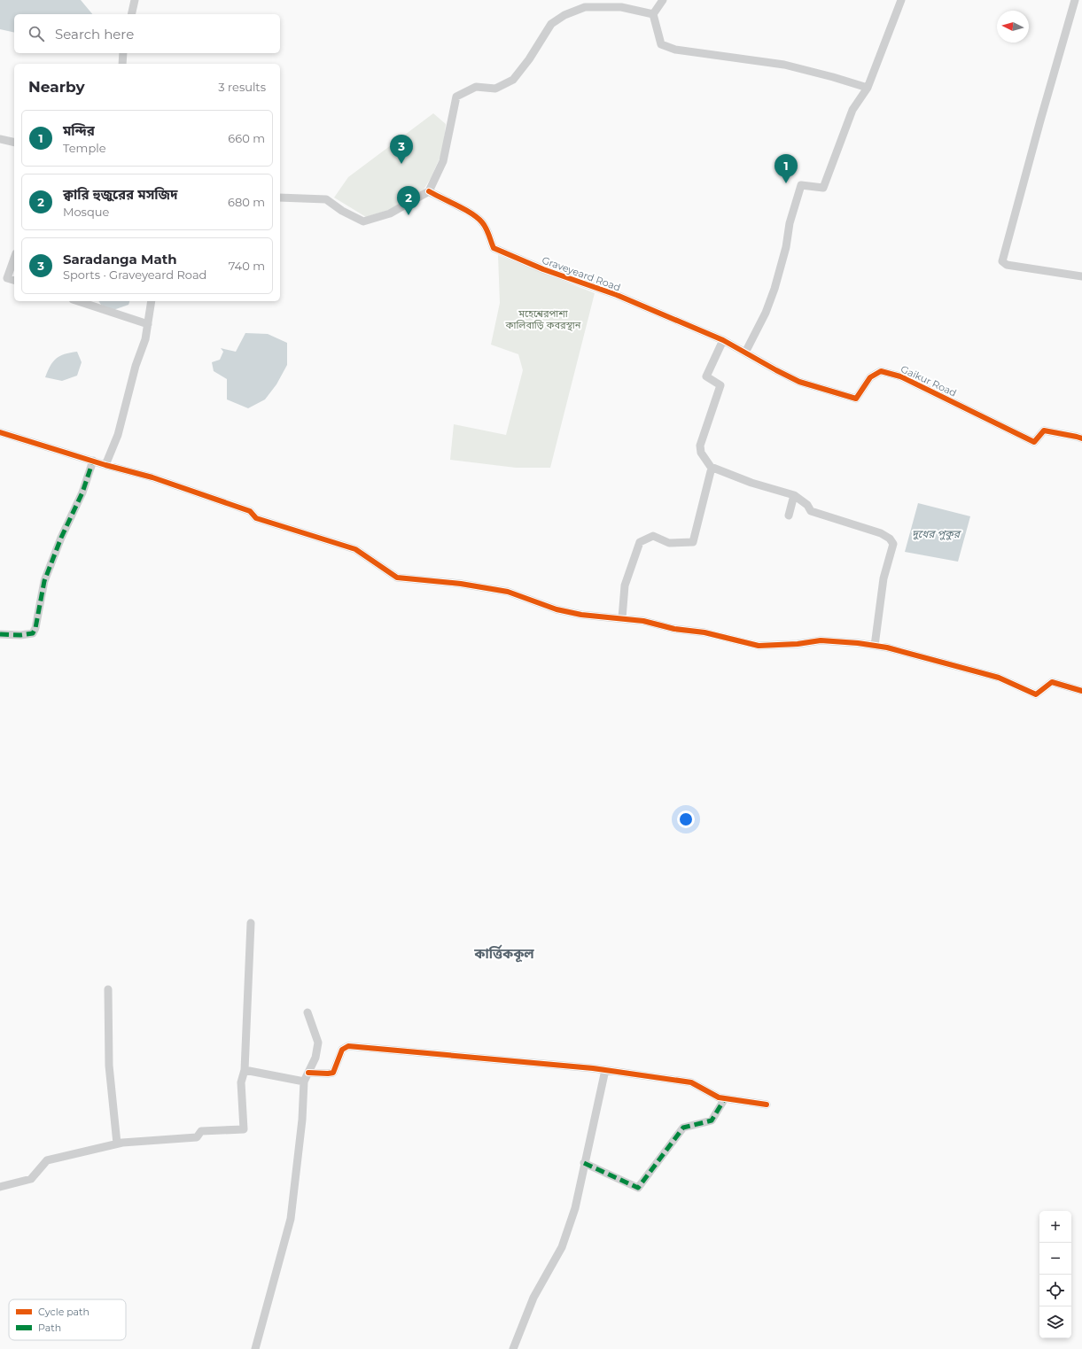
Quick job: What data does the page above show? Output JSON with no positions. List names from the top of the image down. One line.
{"streets":{"street":["Graveyeard Road","Gaikur Road"]},"crossings":[["Graveyeard Road","Gaikur Road"]],"districts":["কার্ত্তিককূল"],"water":["দুধের পুকুর"],"parks":["মহেশ্বেরপাশা কালিবাড়ি কবরস্থান"],"legend":["Cycle path","Path"],"north":"left","page":{"search":"Search here","heading":["Nearby","3 results"],"list":[{"mark":"1","name":"মন্দির","note":"Temple","value":"660 m"},{"mark":"2","name":"ক্বারি হুজুরের মসজিদ","note":"Mosque","value":"680 m"},{"mark":"3","name":"Saradanga Math","note":"Sports · Graveyeard Road","value":"740 m"}],"pins":["3","1","2"],"map_buttons":["+","−"]}}
